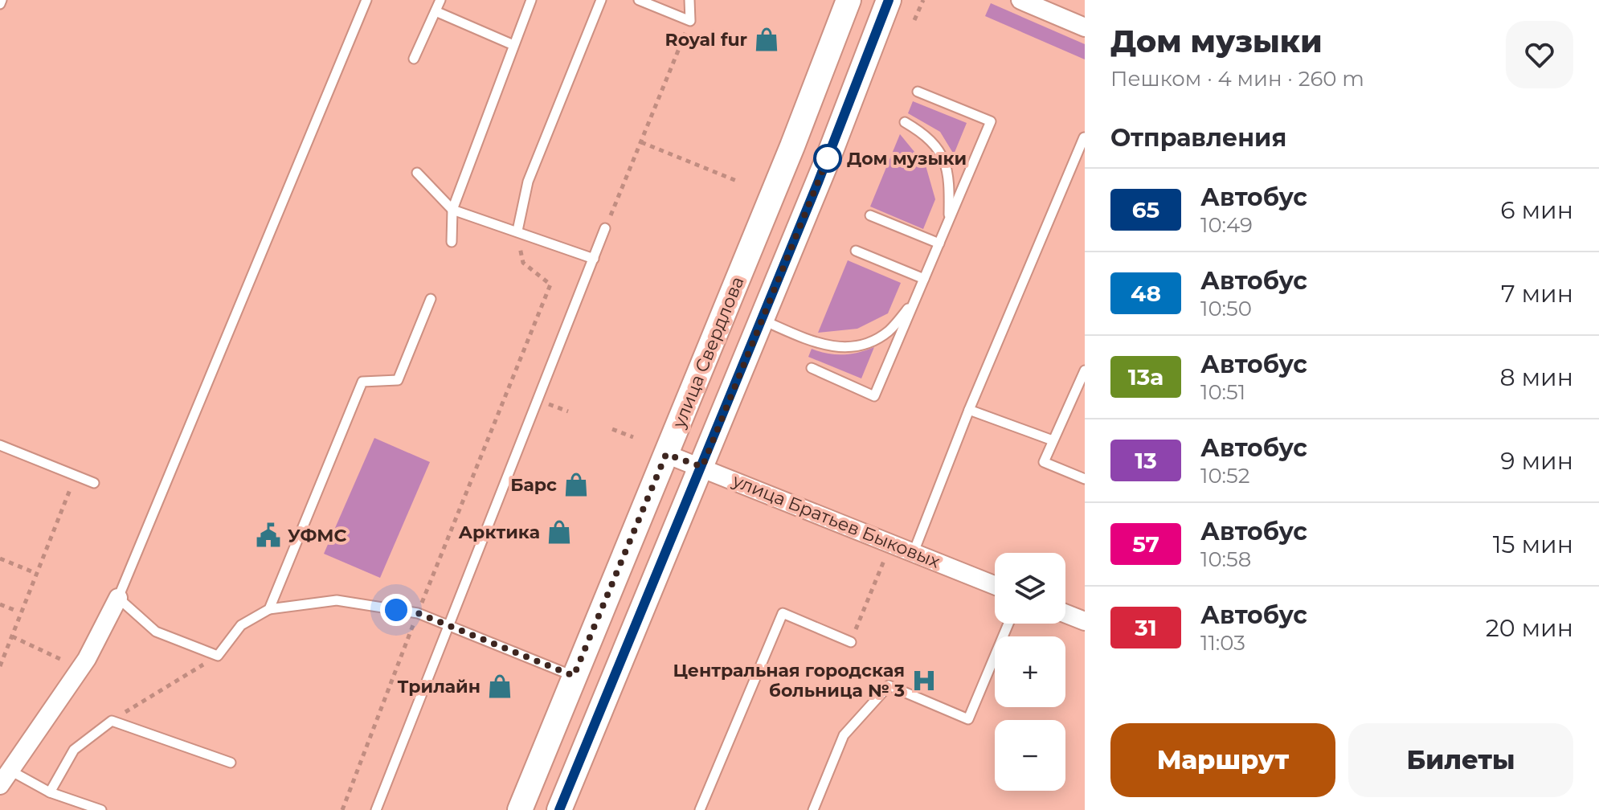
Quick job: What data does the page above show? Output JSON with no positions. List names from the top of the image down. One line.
{"streets":{"main road":["улица Свердлова"],"street":["улица Братьев Быковых"]},"crossings":[["улица Свердлова","улица Братьев Быковых"]],"places":{"shop":["Royal fur","Барс","Арктика","Трилайн"],"other":["Дом музыки"],"public building":["УФМС"],"hospital":["Центральная городская больница № 3"]},"lines":["bus line 65"],"page":{"heading":[["Дом музыки","Пешком · 4 мин · 260 m"],"Отправления"],"list":[{"mark":"65","name":"Автобус","note":"10:49","value":"6 мин"},{"mark":"48","name":"Автобус","note":"10:50","value":"7 мин"},{"mark":"13а","name":"Автобус","note":"10:51","value":"8 мин"},{"mark":"13","name":"Автобус","note":"10:52","value":"9 мин"},{"mark":"57","name":"Автобус","note":"10:58","value":"15 мин"},{"mark":"31","name":"Автобус","note":"11:03","value":"20 мин"}],"map_buttons":["+","−"],"buttons":["Маршрут","Билеты"]}}
